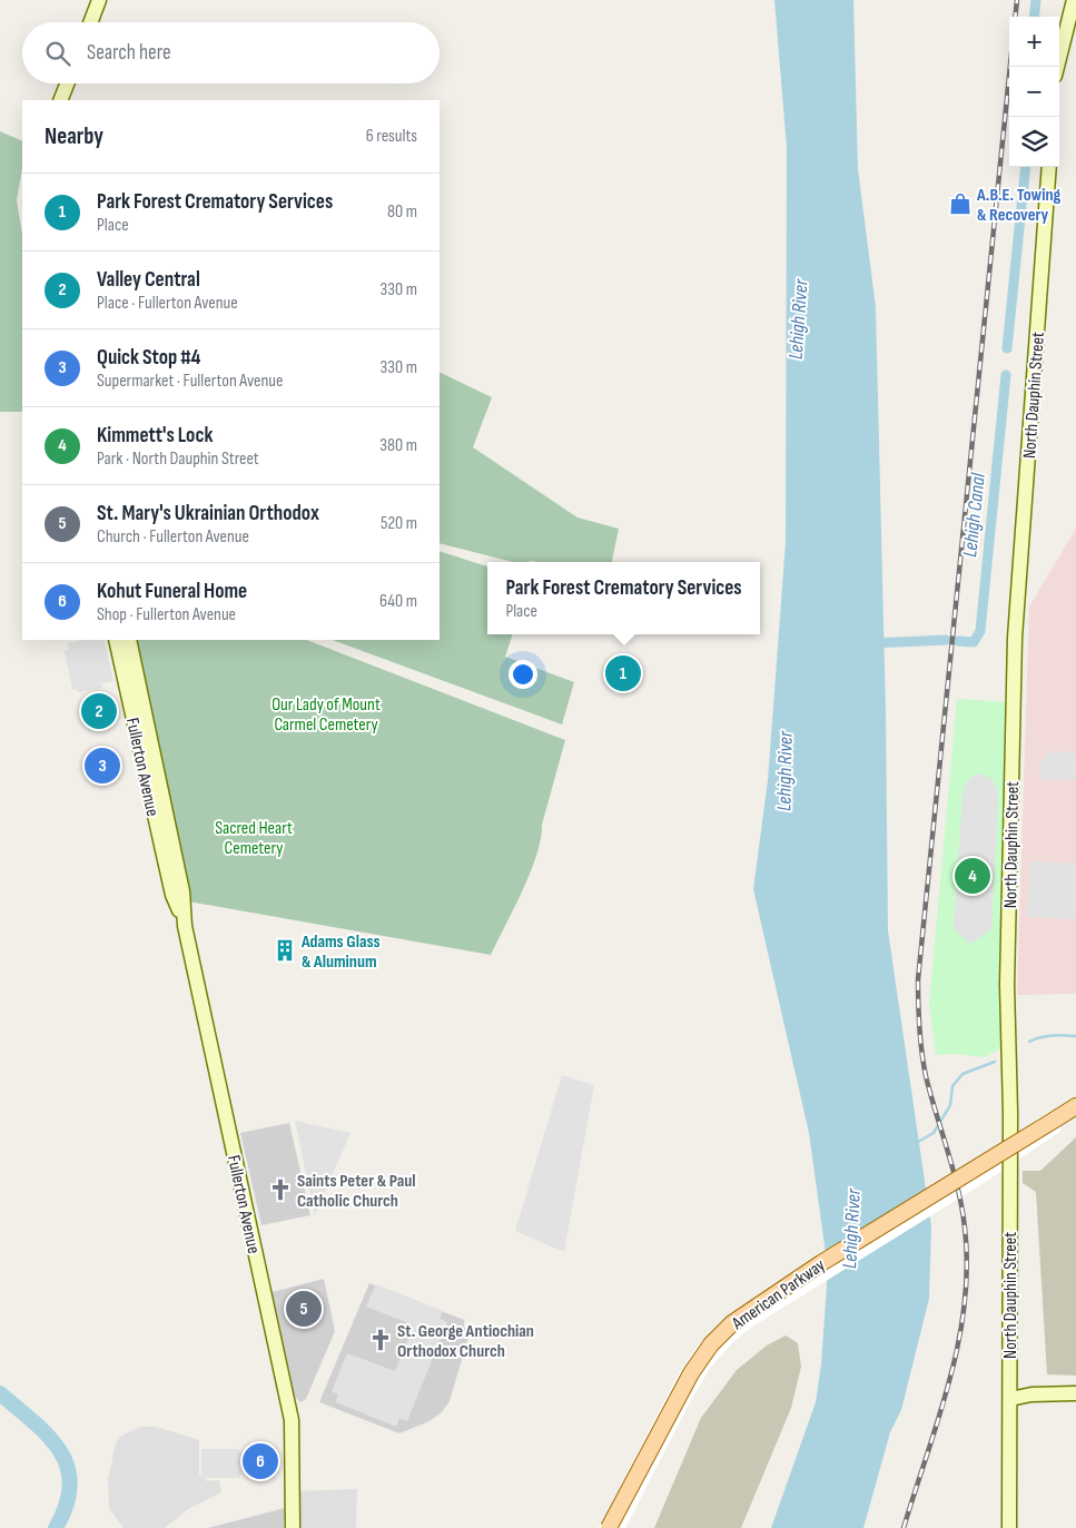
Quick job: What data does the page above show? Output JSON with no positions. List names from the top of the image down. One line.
{"streets":{"main road":["American Parkway"],"street":["North Dauphin Street","Fullerton Avenue"]},"water":["Lehigh River","Lehigh Canal"],"parks":["Our Lady of Mount Carmel Cemetery","Sacred Heart Cemetery"],"places":{"shop":["A.B.E. Towing & Recovery"],"building":["Adams Glass & Aluminum"],"church":["Saints Peter & Paul Catholic Church","St. George Antiochian Orthodox Church"]},"page":{"map_buttons":["+","−"],"search":"Search here","heading":["Nearby","6 results"],"list":[{"mark":"1","name":"Park Forest Crematory Services","note":"Place","value":"80 m"},{"mark":"2","name":"Valley Central","note":"Place · Fullerton Avenue","value":"330 m"},{"mark":"3","name":"Quick Stop #4","note":"Supermarket · Fullerton Avenue","value":"330 m"},{"mark":"4","name":"Kimmett's Lock","note":"Park · North Dauphin Street","value":"380 m"},{"mark":"5","name":"St. Mary's Ukrainian Orthodox","note":"Church · Fullerton Avenue","value":"520 m"},{"mark":"6","name":"Kohut Funeral Home","note":"Shop · Fullerton Avenue","value":"640 m"}],"popup":["Park Forest Crematory Services","Place"],"pins":["1","2","3","4","5","6"]}}
